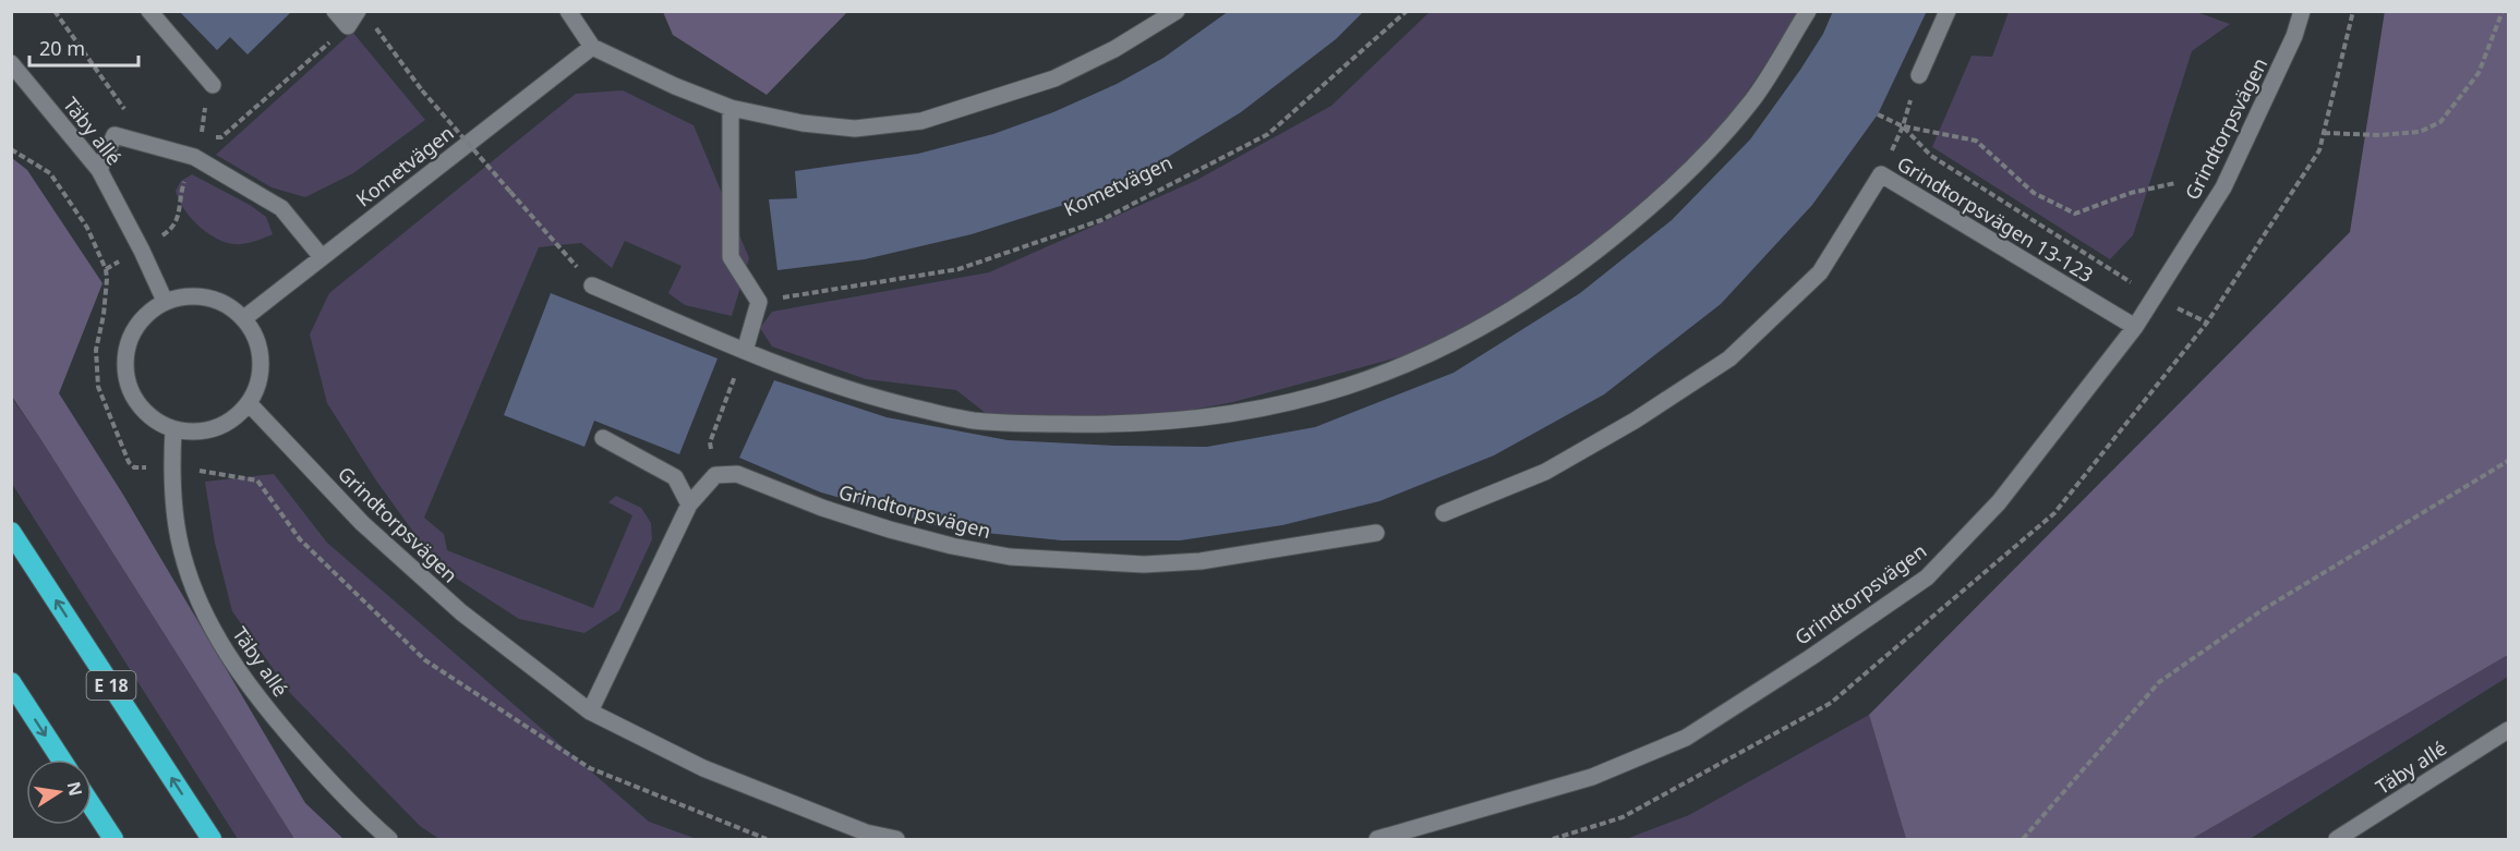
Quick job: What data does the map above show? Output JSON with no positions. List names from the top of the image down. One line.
{"streets":{"highway":["E 18"],"street":["Grindtorpsvägen","Täby allé","Kometvägen","Grindtorpsvägen 13-123"]},"crossings":[["Grindtorpsvägen","Täby allé"],["Grindtorpsvägen","Kometvägen"],["Grindtorpsvägen","Grindtorpsvägen 13-123"],["Täby allé","Kometvägen"]],"scale_bar":"20 m","north":"right"}
